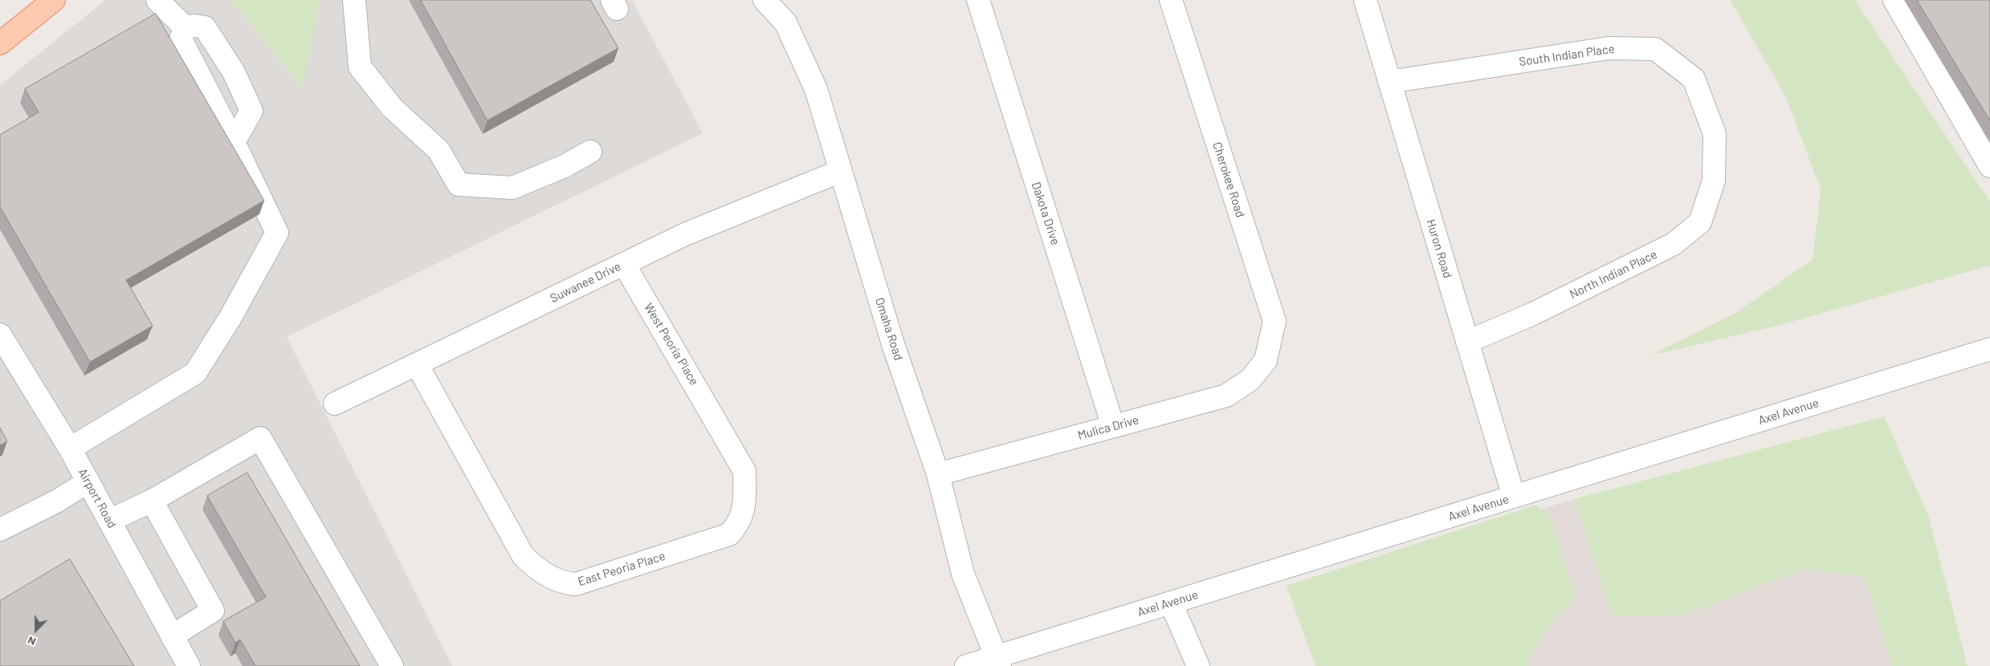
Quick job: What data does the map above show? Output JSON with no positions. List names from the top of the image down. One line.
{"streets":{"street":["South Indian Place","Cherokee Road","Dakota Drive","Huron Road","North Indian Place","Suwanee Drive","Omaha Road","West Peoria Place","Axel Avenue","Mulica Drive","Airport Road","East Peoria Place"]},"crossings":[["South Indian Place","Huron Road"],["South Indian Place","North Indian Place"],["Cherokee Road","Mulica Drive"],["Dakota Drive","Mulica Drive"],["Huron Road","North Indian Place"],["Huron Road","Axel Avenue"],["Suwanee Drive","Omaha Road"],["Suwanee Drive","West Peoria Place"],["Suwanee Drive","East Peoria Place"],["Omaha Road","Axel Avenue"],["Omaha Road","Mulica Drive"],["West Peoria Place","East Peoria Place"]],"north":"bottom"}
